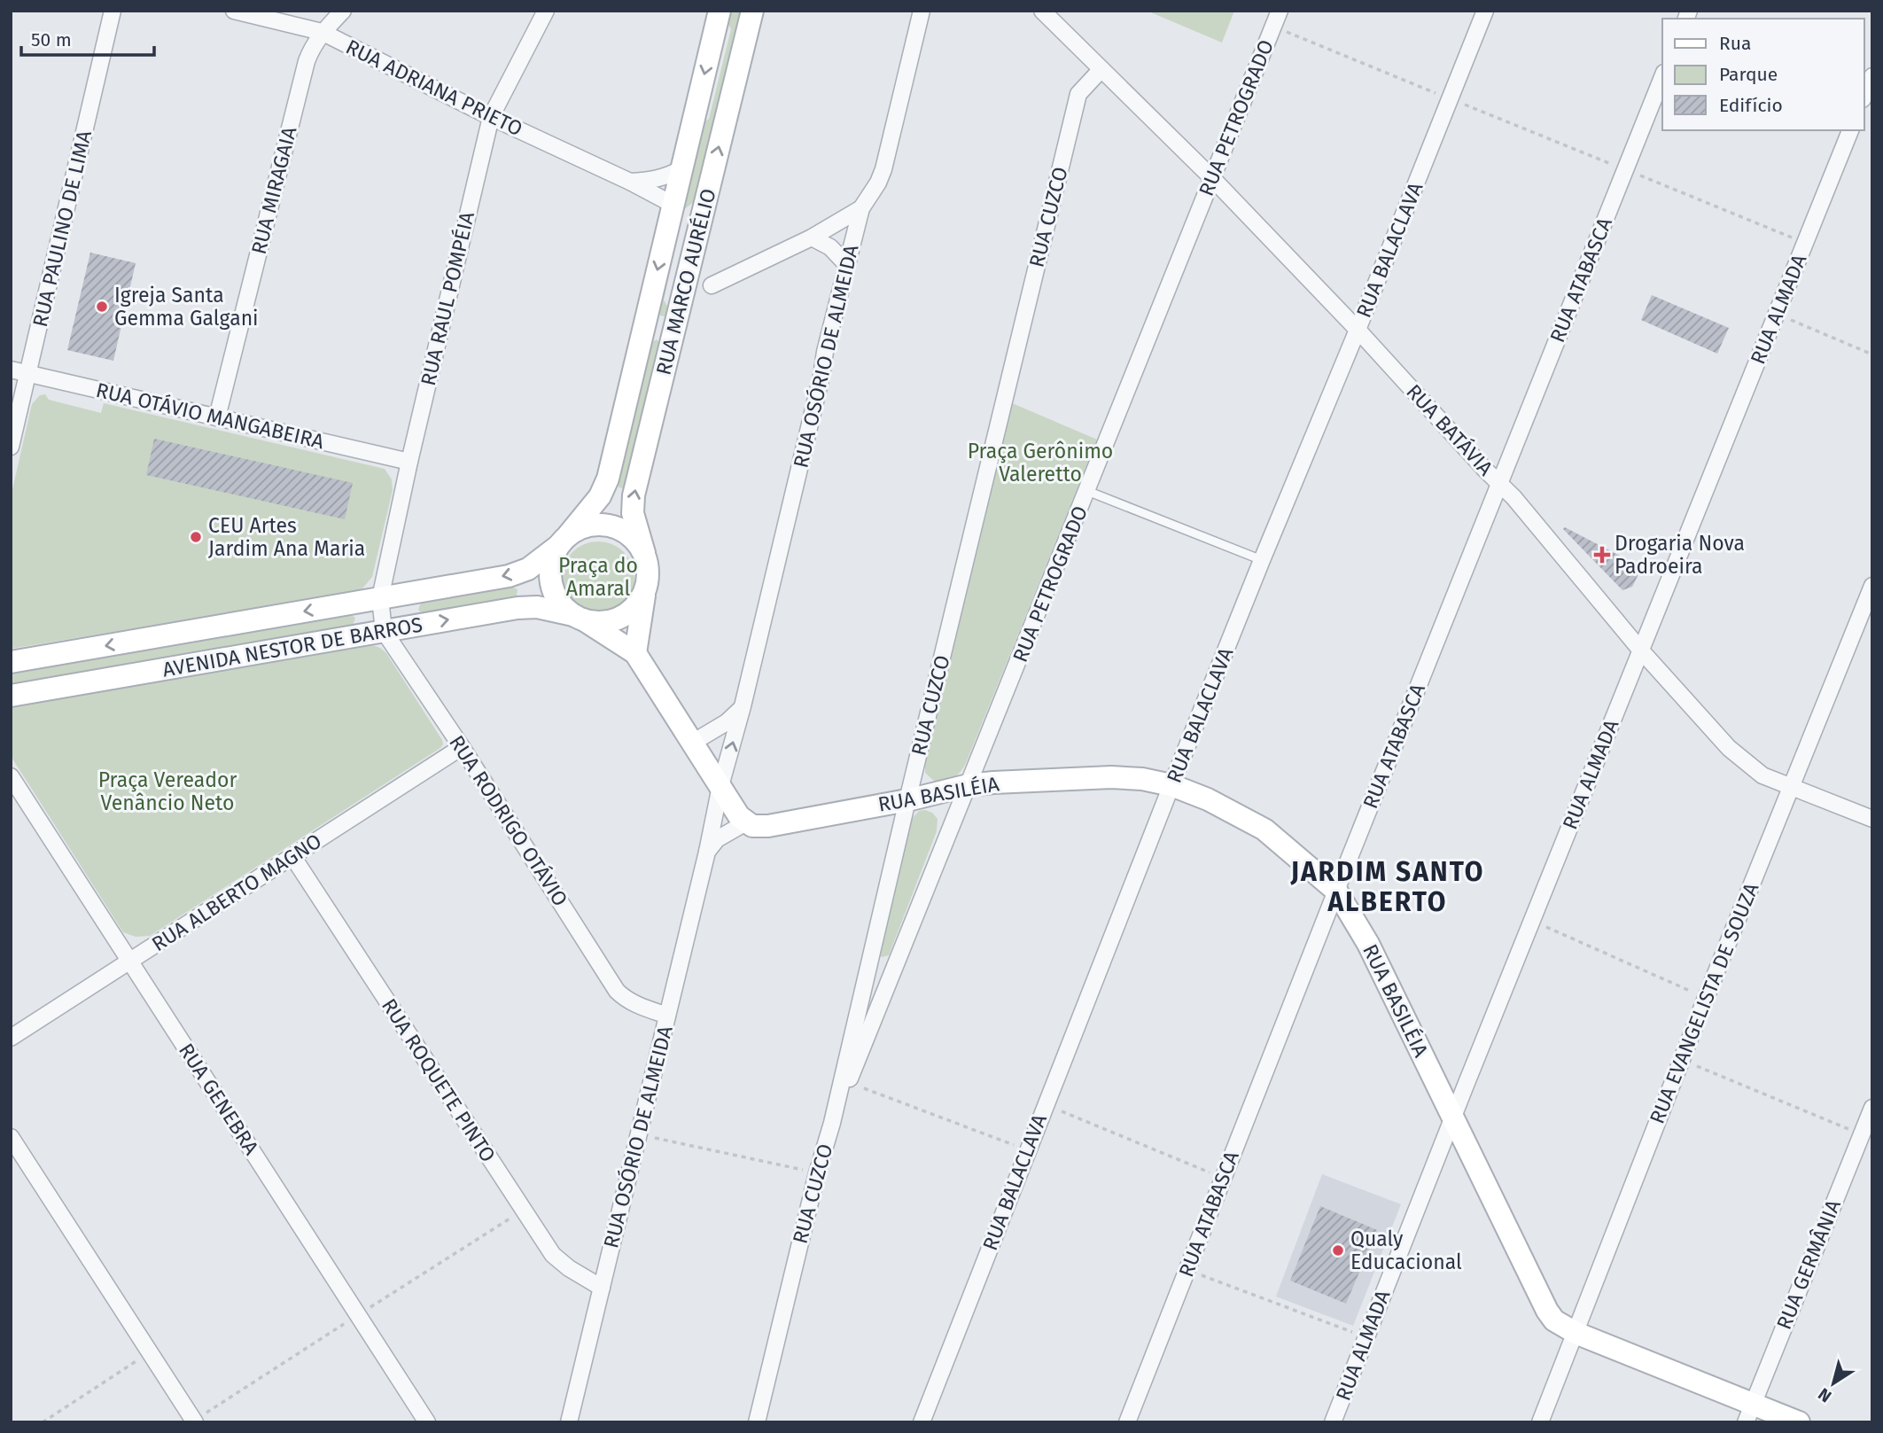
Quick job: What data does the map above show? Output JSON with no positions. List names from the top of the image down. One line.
{"streets":{"street":["RUA ADRIANA PRIETO","RUA PETROGRADO","RUA MIRAGAIA","RUA CUZCO","RUA PAULINO DE LIMA","RUA BALACLAVA","RUA ATABASCA","RUA MARCO AURÉLIO","RUA RAUL POMPÉIA","RUA ALMADA","RUA OSÓRIO DE ALMEIDA","RUA OTÁVIO MANGABEIRA","RUA BATÁVIA","AVENIDA NESTOR DE BARROS","RUA BASILÉIA","RUA RODRIGO OTÁVIO","RUA ALBERTO MAGNO","RUA EVANGELISTA DE SOUZA","RUA ROQUETE PINTO","RUA GENEBRA","RUA GERMÂNIA"]},"crossings":[["RUA ADRIANA PRIETO","RUA MIRAGAIA"],["RUA ADRIANA PRIETO","RUA MARCO AURÉLIO"],["RUA ADRIANA PRIETO","RUA RAUL POMPÉIA"],["RUA PETROGRADO","RUA CUZCO"],["RUA PETROGRADO","RUA BATÁVIA"],["RUA PETROGRADO","RUA BASILÉIA"],["RUA MIRAGAIA","RUA OTÁVIO MANGABEIRA"],["RUA CUZCO","RUA BATÁVIA"],["RUA CUZCO","RUA BASILÉIA"],["RUA PAULINO DE LIMA","RUA OTÁVIO MANGABEIRA"],["RUA BALACLAVA","RUA BATÁVIA"],["RUA BALACLAVA","RUA BASILÉIA"],["RUA ATABASCA","RUA BATÁVIA"],["RUA ATABASCA","RUA BASILÉIA"],["RUA MARCO AURÉLIO","AVENIDA NESTOR DE BARROS"],["RUA RAUL POMPÉIA","RUA OTÁVIO MANGABEIRA"],["RUA RAUL POMPÉIA","AVENIDA NESTOR DE BARROS"],["RUA RAUL POMPÉIA","RUA RODRIGO OTÁVIO"],["RUA ALMADA","RUA BATÁVIA"],["RUA ALMADA","RUA BASILÉIA"],["RUA OSÓRIO DE ALMEIDA","RUA RODRIGO OTÁVIO"],["RUA OSÓRIO DE ALMEIDA","RUA ROQUETE PINTO"],["RUA BATÁVIA","RUA EVANGELISTA DE SOUZA"],["AVENIDA NESTOR DE BARROS","RUA RODRIGO OTÁVIO"],["RUA BASILÉIA","RUA EVANGELISTA DE SOUZA"],["RUA BASILÉIA","RUA GERMÂNIA"],["RUA RODRIGO OTÁVIO","RUA ALBERTO MAGNO"],["RUA ALBERTO MAGNO","RUA ROQUETE PINTO"],["RUA ALBERTO MAGNO","RUA GENEBRA"]],"districts":["JARDIM SANTO ALBERTO"],"parks":["Praça Gerônimo Valeretto","Praça do Amaral","Praça Vereador Venâncio Neto"],"places":{"other":["Igreja Santa Gemma Galgani","CEU Artes Jardim Ana Maria","Qualy Educacional"],"health":["Drogaria Nova Padroeira"]},"legend":["Rua","Parque","Edifício"],"scale_bar":"50 m","north":"bottom left"}
